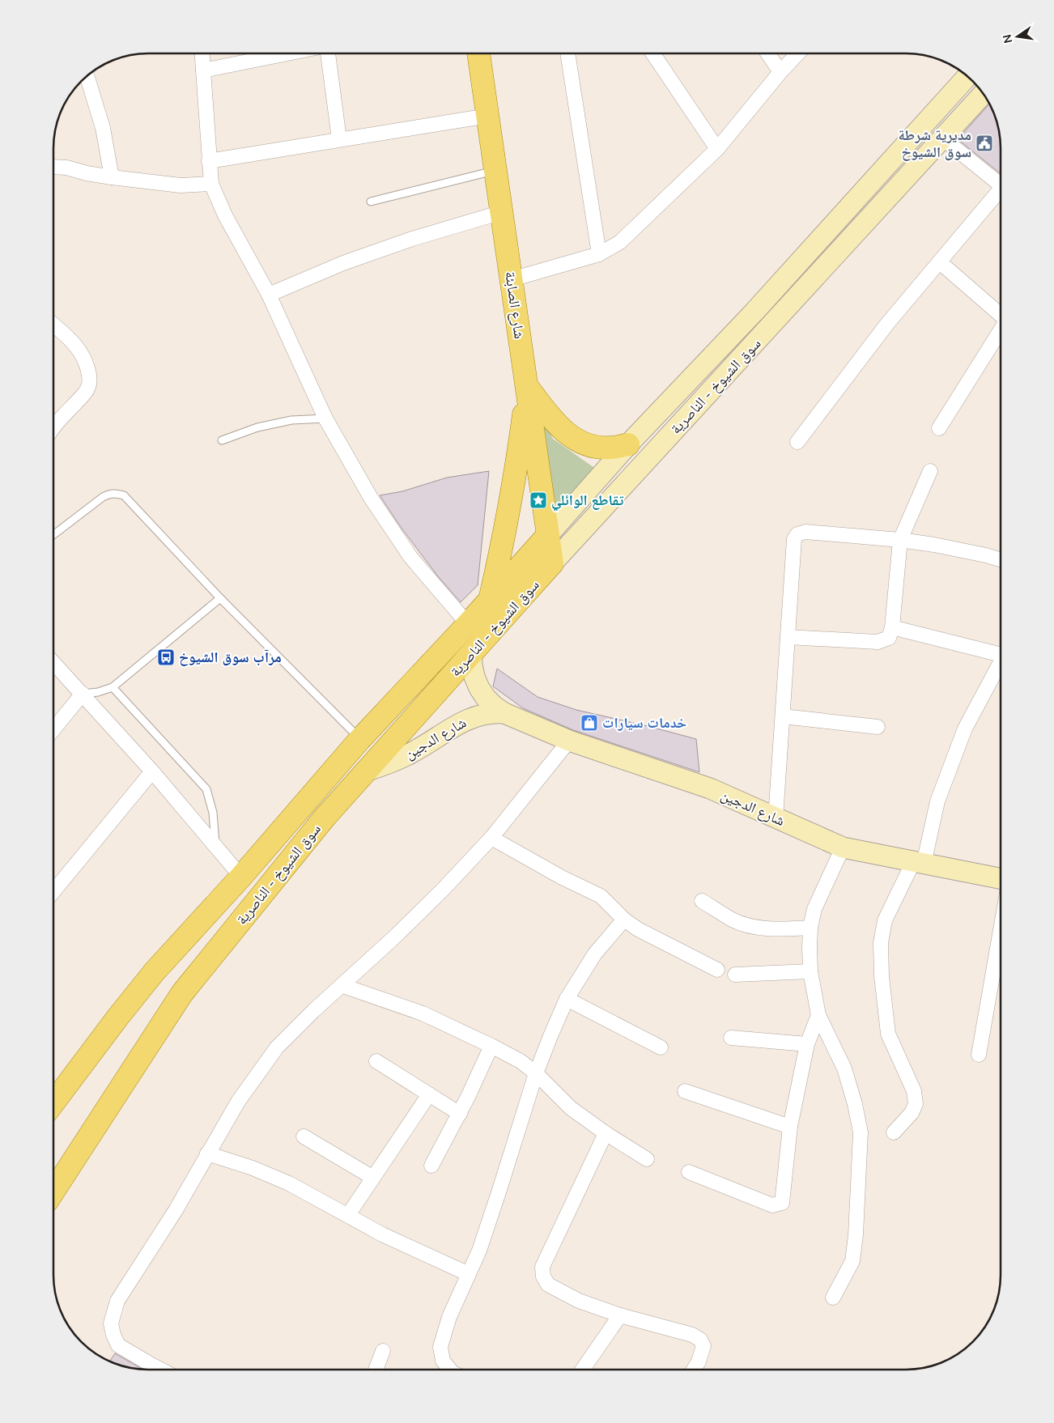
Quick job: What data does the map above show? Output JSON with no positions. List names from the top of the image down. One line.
{"streets":{"main road":["شارع الصابئة","سوق الشيوخ - الناصرية","شارع الدجين"]},"crossings":[["شارع الصابئة","سوق الشيوخ - الناصرية"],["سوق الشيوخ - الناصرية","شارع الدجين"]],"places":{"public building":["مديرية شرطة سوق الشيوخ"],"place":["تقاطع الوائلي"],"bus stop":["مرآب سوق الشيوخ"],"shop":["خدمات سيارات"]},"north":"left"}
